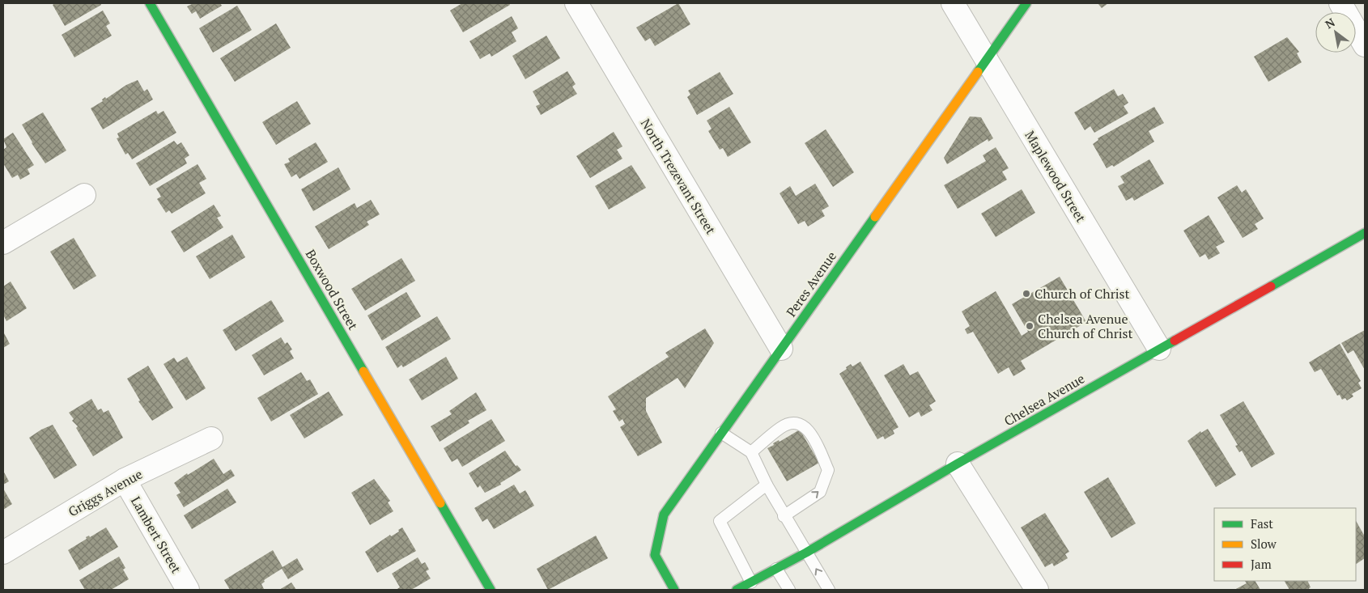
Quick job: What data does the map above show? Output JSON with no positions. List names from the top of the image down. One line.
{"streets":{"street":["North Trezevant Street","Maplewood Street","Peres Avenue","Boxwood Street","Chelsea Avenue","Griggs Avenue","Lambert Street"]},"crossings":[["North Trezevant Street","Peres Avenue"],["Maplewood Street","Peres Avenue"],["Maplewood Street","Chelsea Avenue"],["Griggs Avenue","Lambert Street"]],"places":["Church of Christ","Chelsea Avenue Church of Christ"],"legend":["Fast","Slow","Jam"],"north":"top left"}
